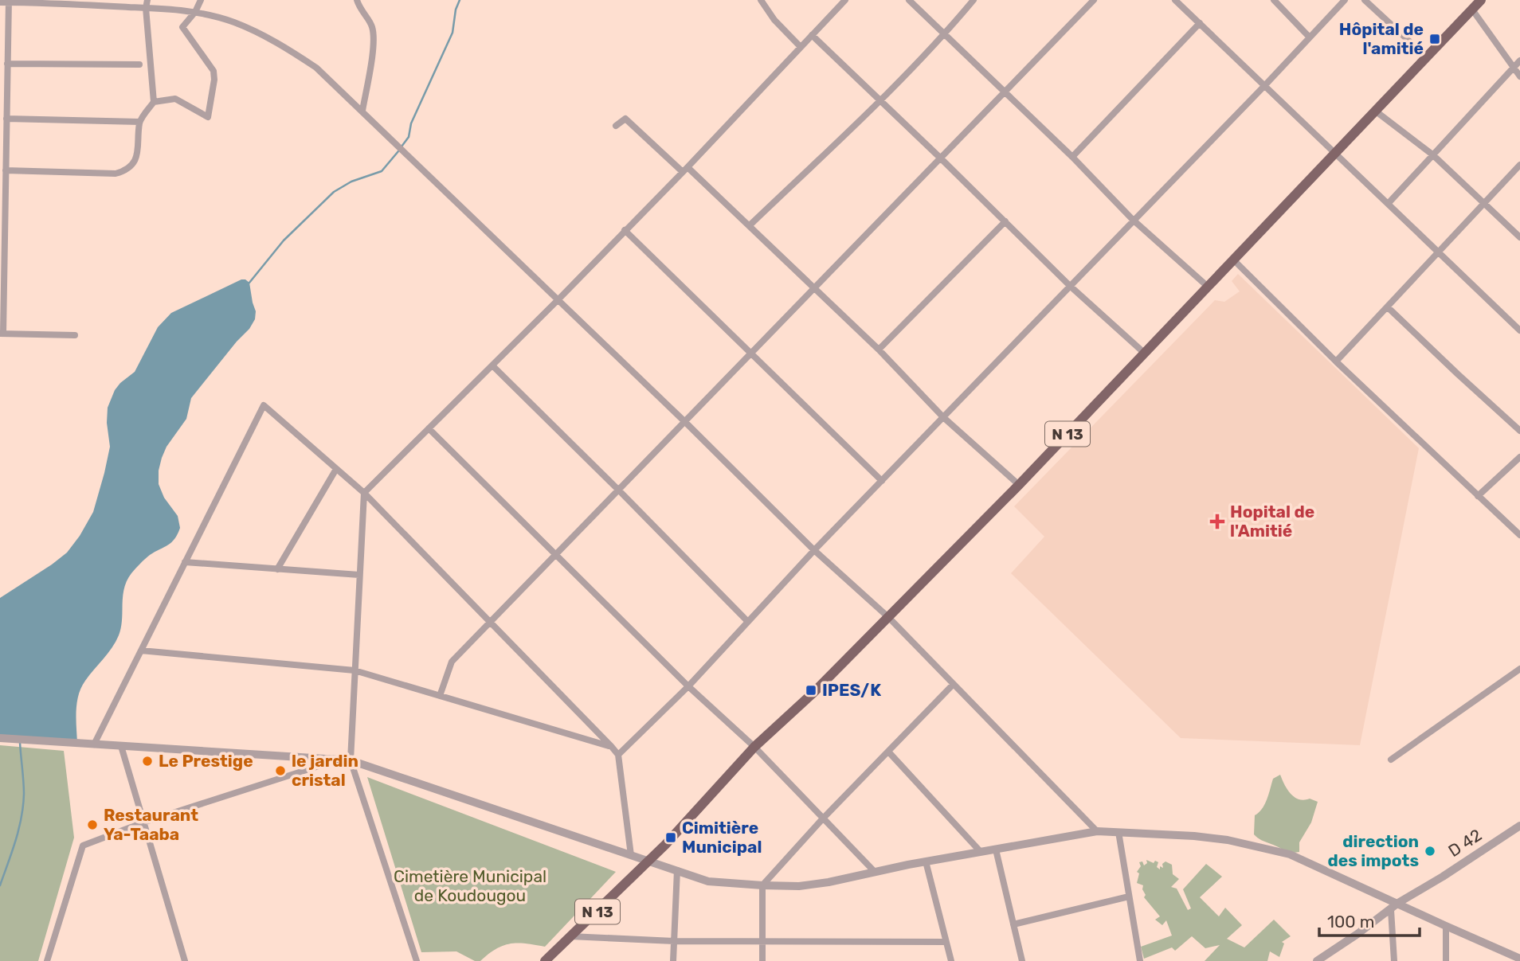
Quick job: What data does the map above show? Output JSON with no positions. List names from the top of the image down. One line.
{"streets":{"main road":["N 13"],"street":["D 42"]},"parks":["Cimetière Municipal de Koudougou"],"places":{"transit":["Hôpital de l'amitié","IPES/K","Cimitière Municipal"],"health":["Hopital de l'Amitié"],"other":["Le Prestige","le jardin cristal","Restaurant Ya-Taaba","direction des impots"]},"scale_bar":"100 m"}
